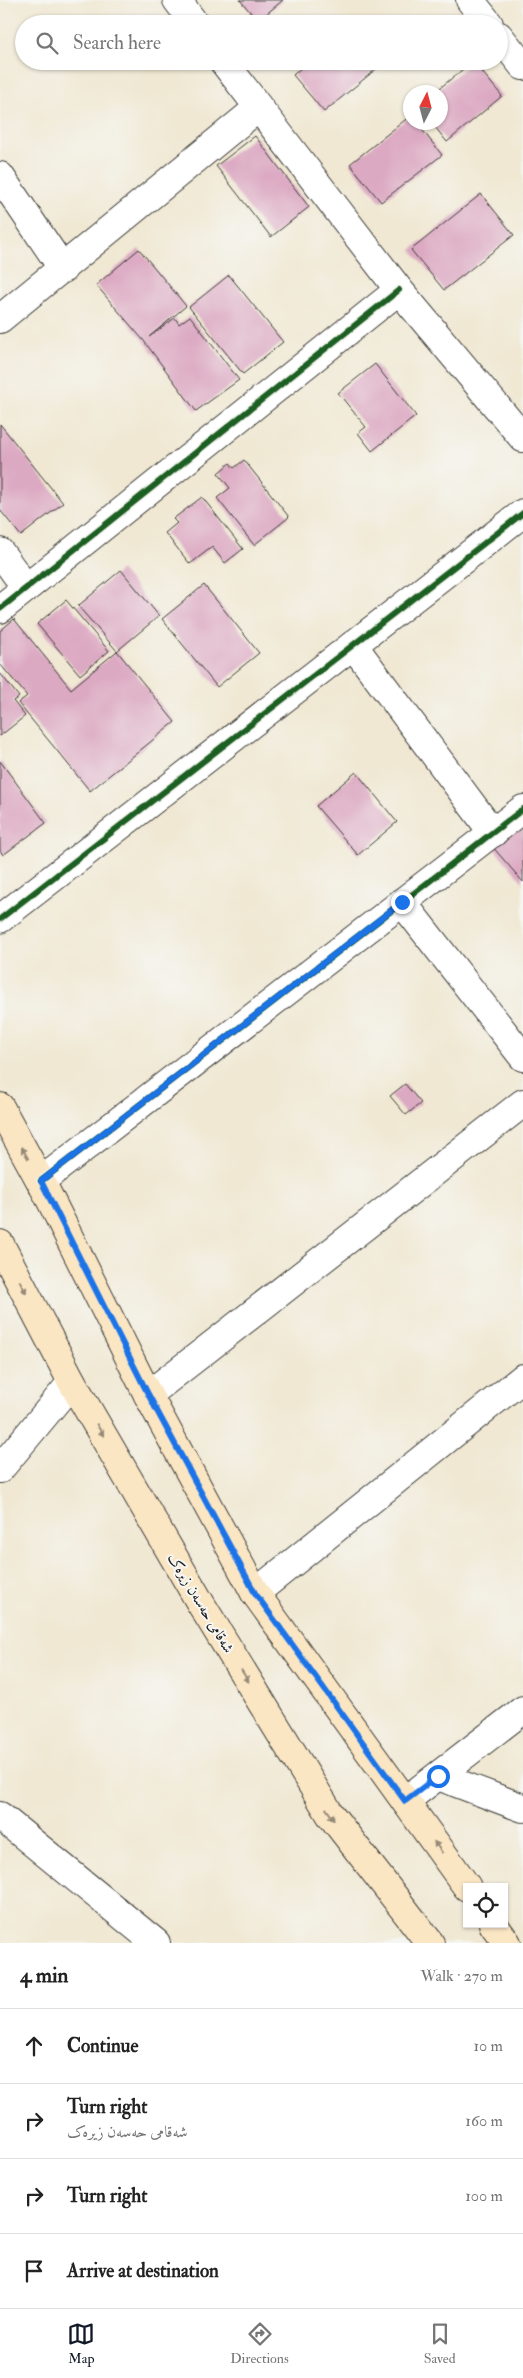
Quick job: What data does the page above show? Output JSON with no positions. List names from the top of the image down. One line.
{"streets":{"main road":["شەقامی حەسەن زیرەک"]},"north":"top","page":{"search":"Search here","heading":["4 min","Walk · 270 m"],"list":[["Continue","10 m"],["Turn right","شەقامی حەسەن زیرەک","160 m"],["Turn right","100 m"],"Arrive at destination"],"nav":["Map","Directions","Saved"]}}
